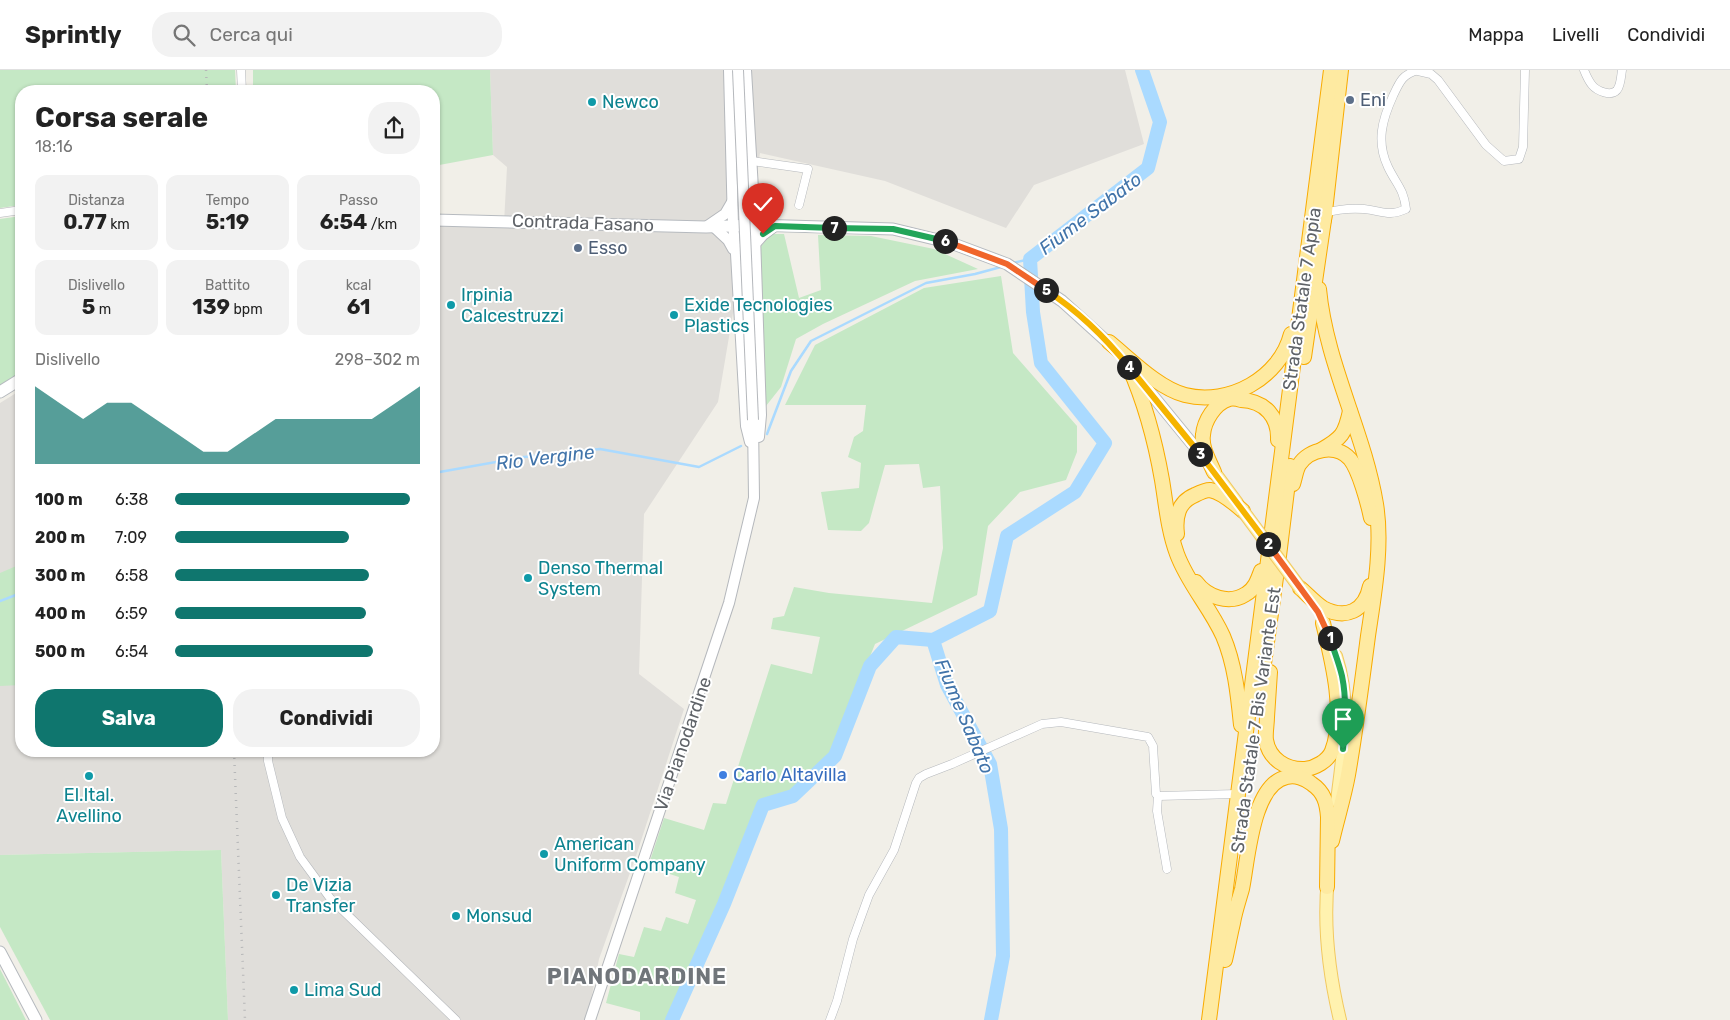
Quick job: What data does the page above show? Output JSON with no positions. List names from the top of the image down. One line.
{"streets":{"highway":["Strada Statale 7 Appia","Strada Statale 7 Bis Variante Est"],"main road":["Contrada Fasano"],"street":["Via Pianodardine"]},"crossings":[["Strada Statale 7 Appia","Strada Statale 7 Bis Variante Est"]],"districts":["PIANODARDINE"],"water":["Fiume Sabato","Rio Vergine"],"places":["Eni","Newco","Esso","Irpinia Calcestruzzi","Exide Tecnologies Plastics","Denso Thermal System","Carlo Altavilla","El.Ital. Avellino","American Uniform Company","De Vizia Transfer","Monsud","Lima Sud"],"page":{"header":"Sprintly","search":"Cerca qui","nav":["Mappa","Livelli","Condividi"],"heading":["Corsa serale","18:16"],"stats":[["Distanza","0.77 km"],["Tempo","5:19"],["Passo","6:54 /km"],["Dislivello","5 m"],["Battito","139 bpm"],["kcal","61"]],"pins":["7","6","5","4","3","2","1"],"chart":["Dislivello","298–302 m"],"list":[{"name":"100 m","note":"6:38"},{"name":"200 m","note":"7:09"},{"name":"300 m","note":"6:58"},{"name":"400 m","note":"6:59"},{"name":"500 m","note":"6:54"}],"buttons":["Salva","Condividi"]}}
